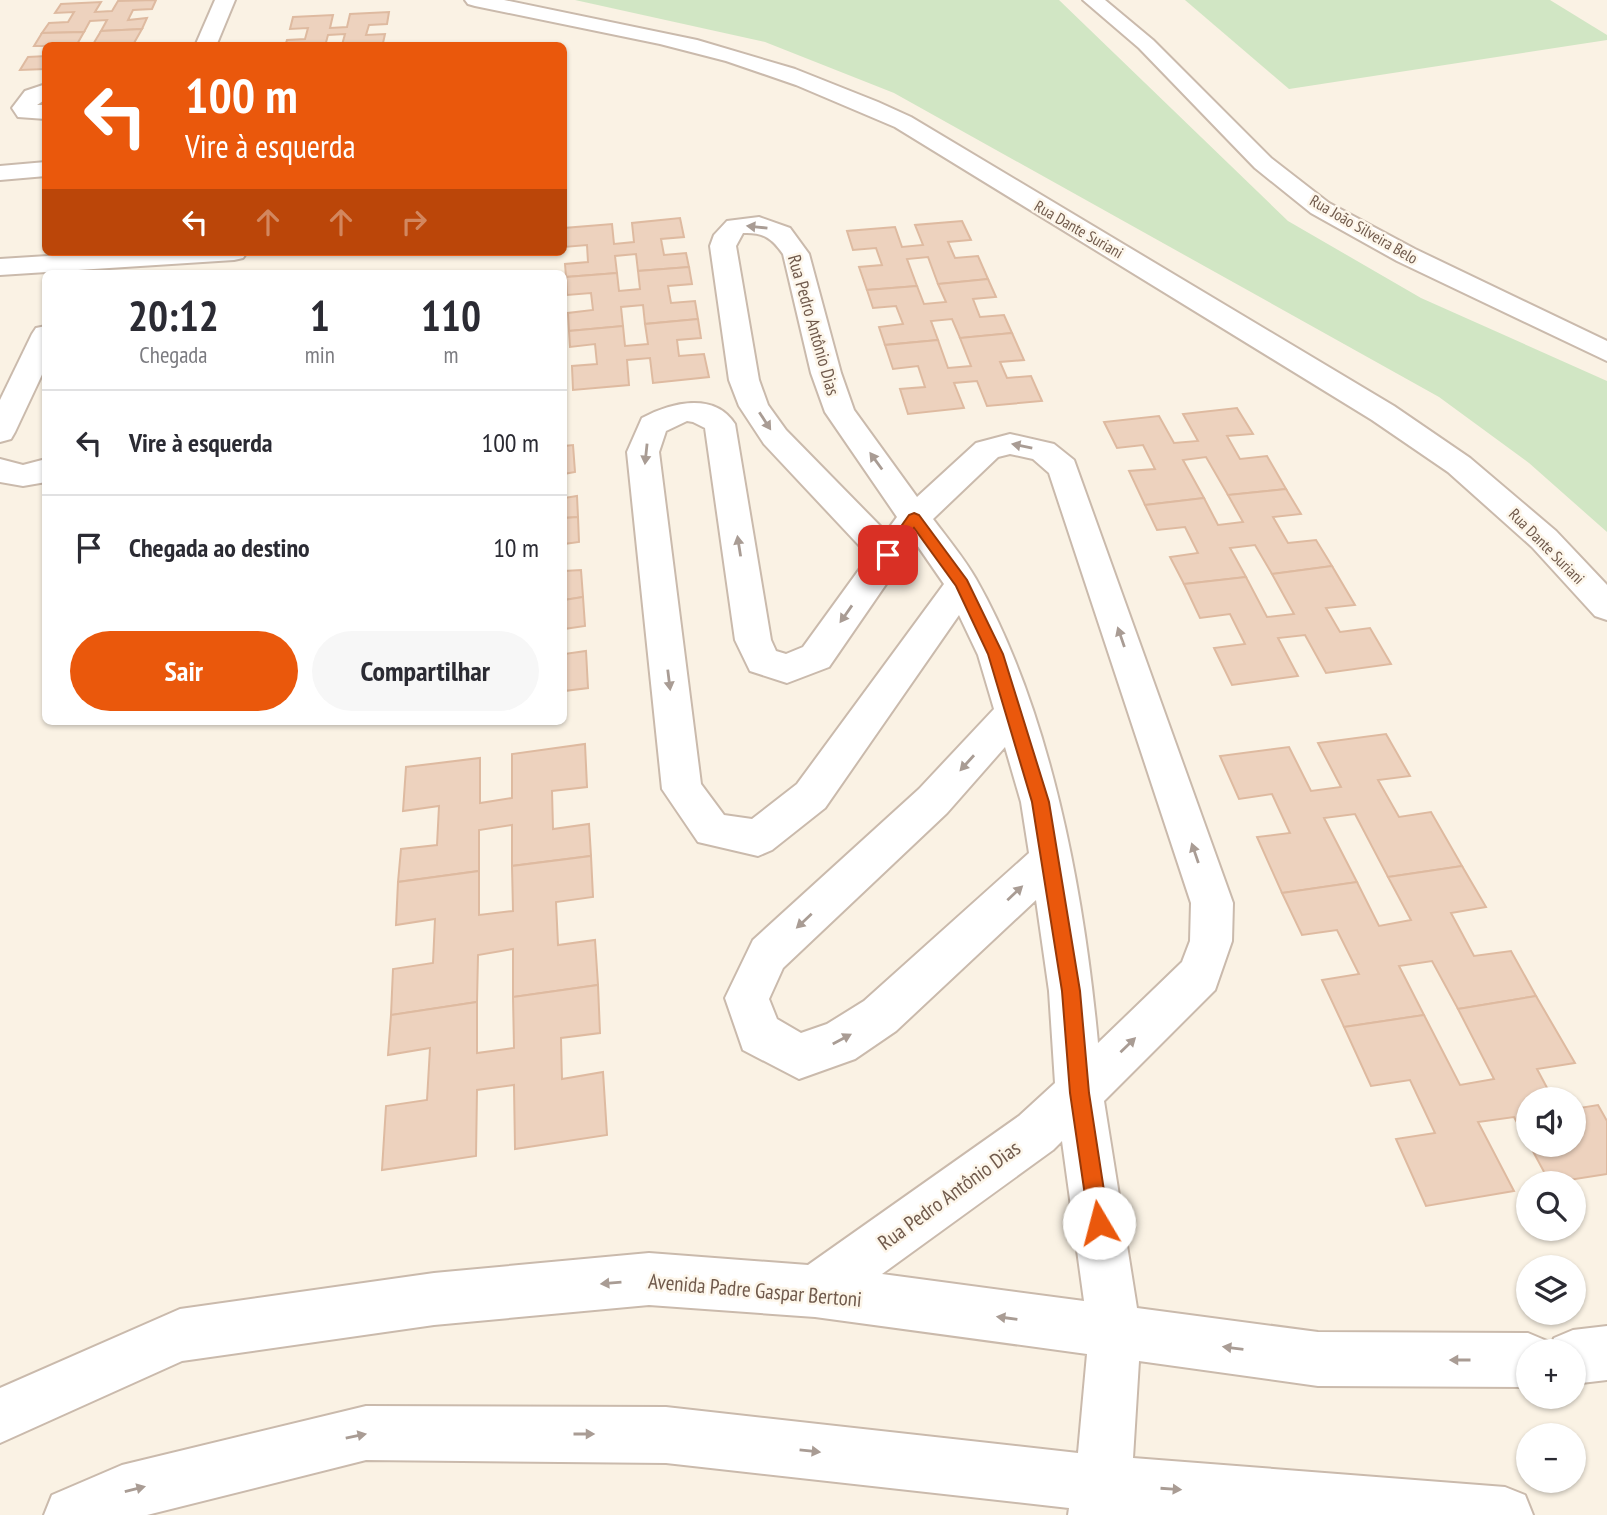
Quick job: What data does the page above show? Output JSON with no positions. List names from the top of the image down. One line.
{"streets":{"street":["Rua Dante Suriani","Rua João Silveira Belo","Rua Pedro Antônio Dias","Avenida Padre Gaspar Bertoni"]},"crossings":[["Rua Pedro Antônio Dias","Avenida Padre Gaspar Bertoni"]],"page":{"turn":["100 m","Vire à esquerda"],"eta":["20:12","Chegada","1","min","110","m"],"list":[{"name":"Vire à esquerda","value":"100 m"},{"name":"Chegada ao destino","value":"10 m"}],"buttons":["Sair","Compartilhar"],"map_buttons":["+","−"]}}
